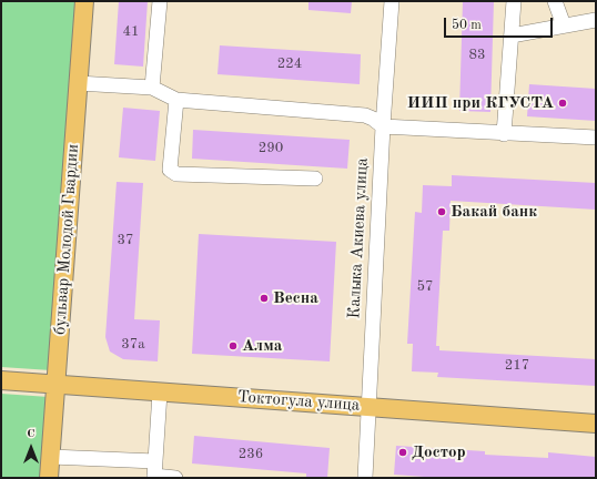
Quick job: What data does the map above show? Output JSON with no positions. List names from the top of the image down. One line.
{"streets":{"main road":["бульвар Молодой Гвардии","Токтогула улица"],"street":["Калыка Акиева улица"]},"crossings":[["Калыка Акиева улица","Токтогула улица"],["бульвар Молодой Гвардии","Токтогула улица"]],"places":["ИИП при КГУСТА","Бакай банк","Весна","Алма","Достор"],"house_numbers":["41","83","224","290","37","57","37a","217","236"],"scale_bar":"50 m","north":"top"}
